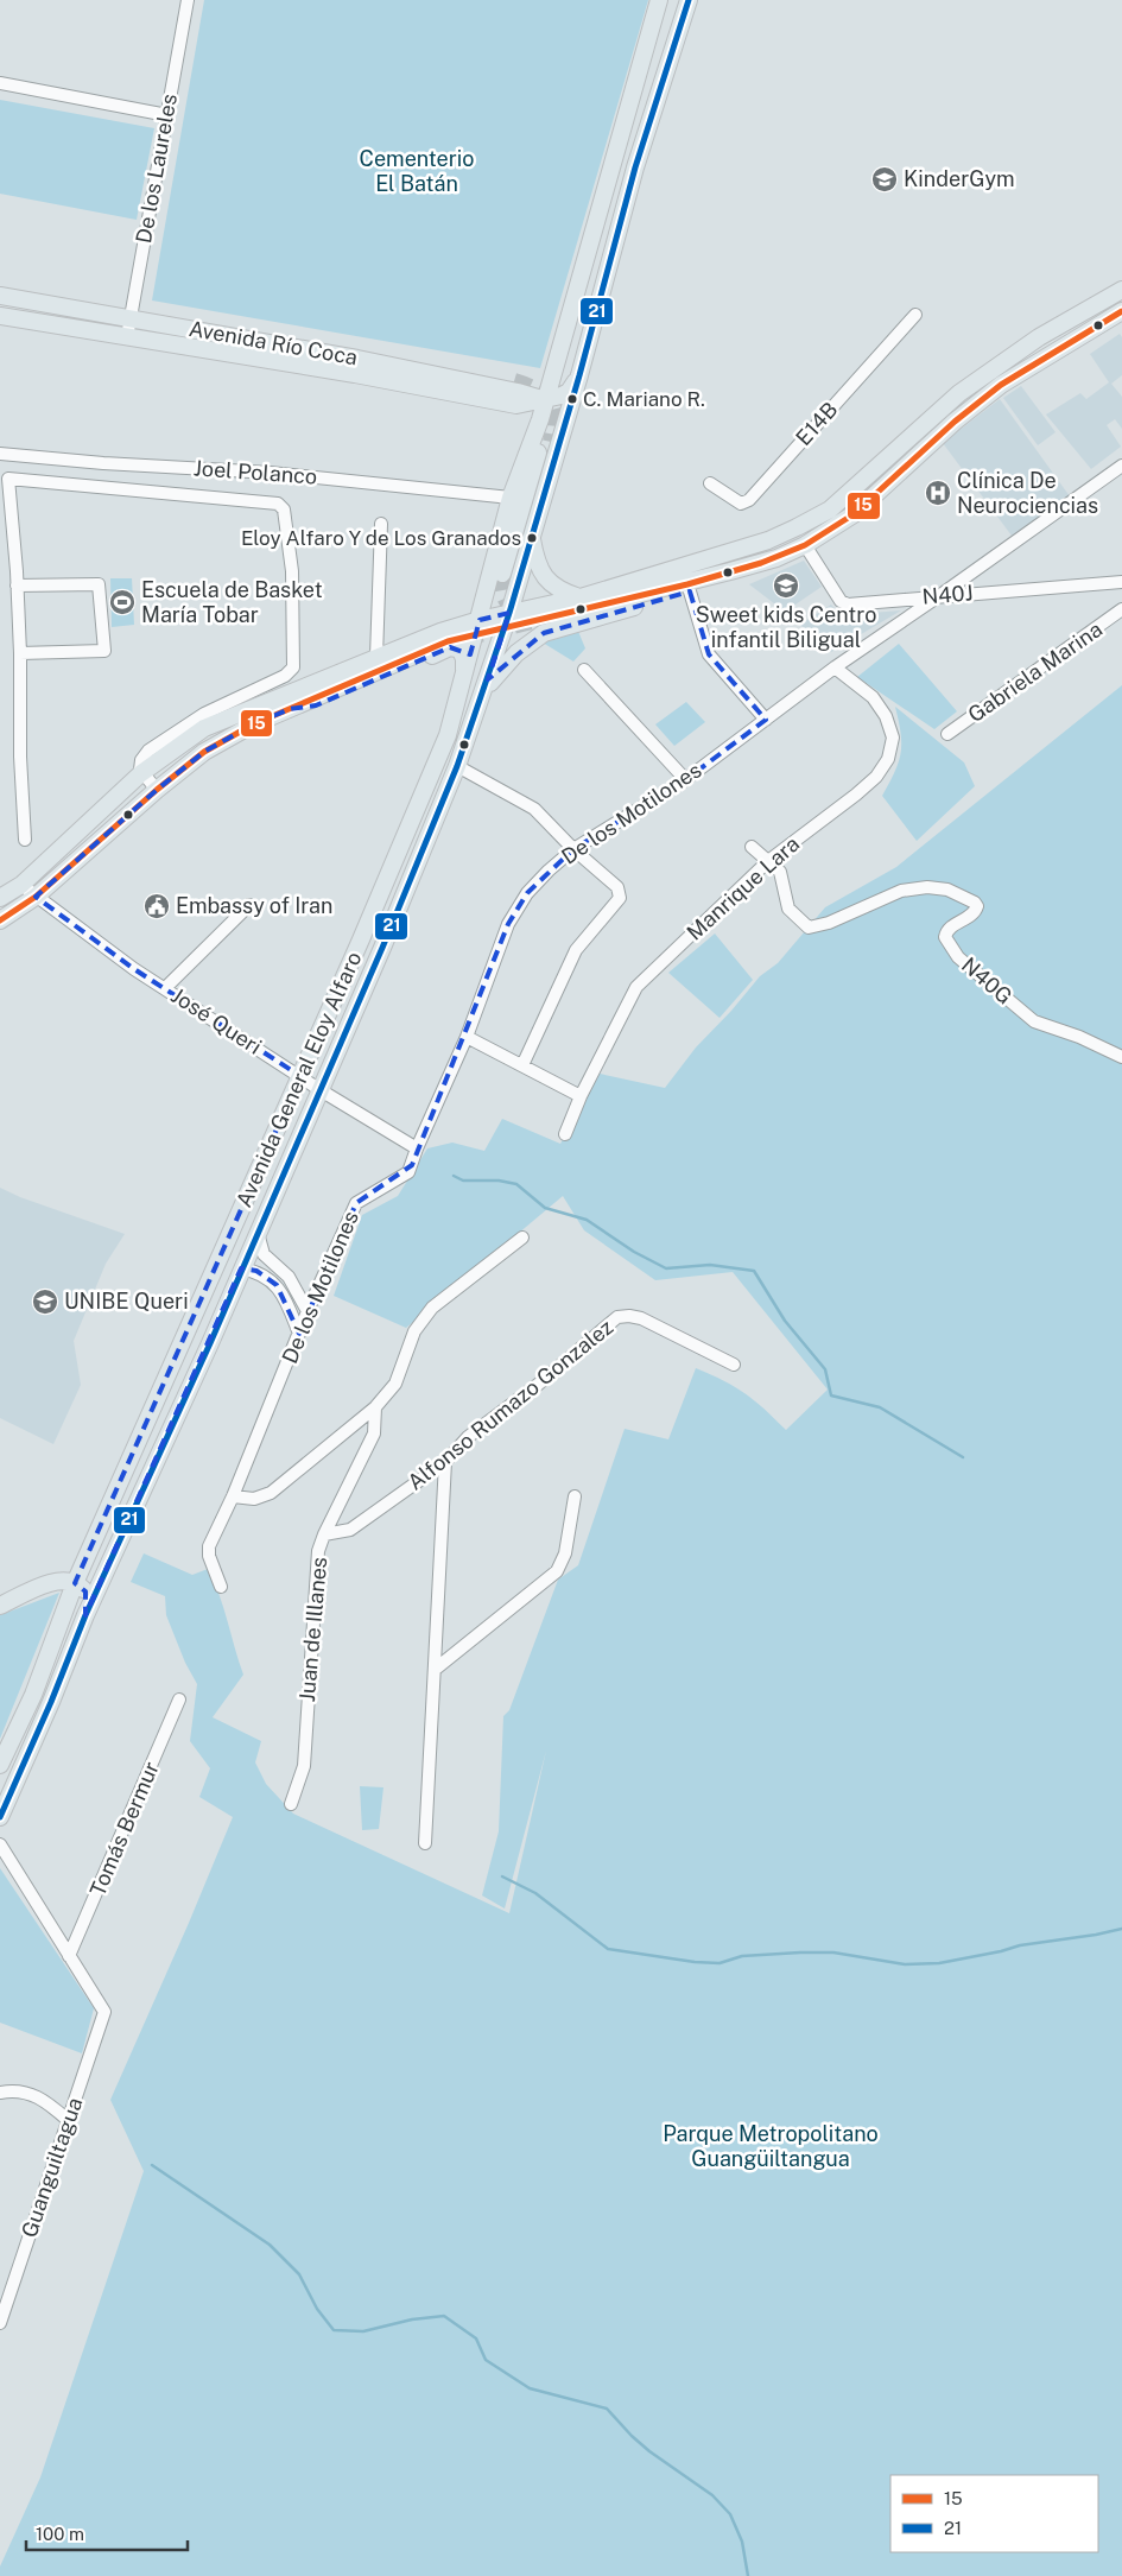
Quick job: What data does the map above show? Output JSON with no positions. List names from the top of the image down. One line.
{"streets":{"main road":["Avenida Río Coca","Avenida General Eloy Alfaro"],"street":["De los Laureles","E14B","Joel Polanco","N40J","Gabriela Marina","De los Motilones","Manrique Lara","N40G","José Queri","Alfonso Rumazo Gonzalez","Juan de Illanes","Tomás Bermur","Guanguiltagua"]},"crossings":[["De los Laureles","Avenida Río Coca"],["Avenida Río Coca","Avenida General Eloy Alfaro"],["Joel Polanco","Avenida General Eloy Alfaro"],["N40J","De los Motilones"],["De los Motilones","Manrique Lara"],["De los Motilones","José Queri"],["Manrique Lara","N40G"],["José Queri","Avenida General Eloy Alfaro"],["Alfonso Rumazo Gonzalez","Juan de Illanes"],["Tomás Bermur","Guanguiltagua"]],"parks":["Cementerio El Batán","Parque Metropolitano Guangüiltangua"],"places":{"school or university":["KinderGym","Sweet kids Centro infantil Biligual","UNIBE Queri"],"other":["C. Mariano R.","Eloy Alfaro Y de Los Granados"],"hospital":["Clínica De Neurociencias"],"sports":["Escuela de Basket María Tobar"],"public building":["Embassy of Iran"]},"lines":["transit line 21","transit line 15"],"legend":["15","21"],"scale_bar":"100 m"}
